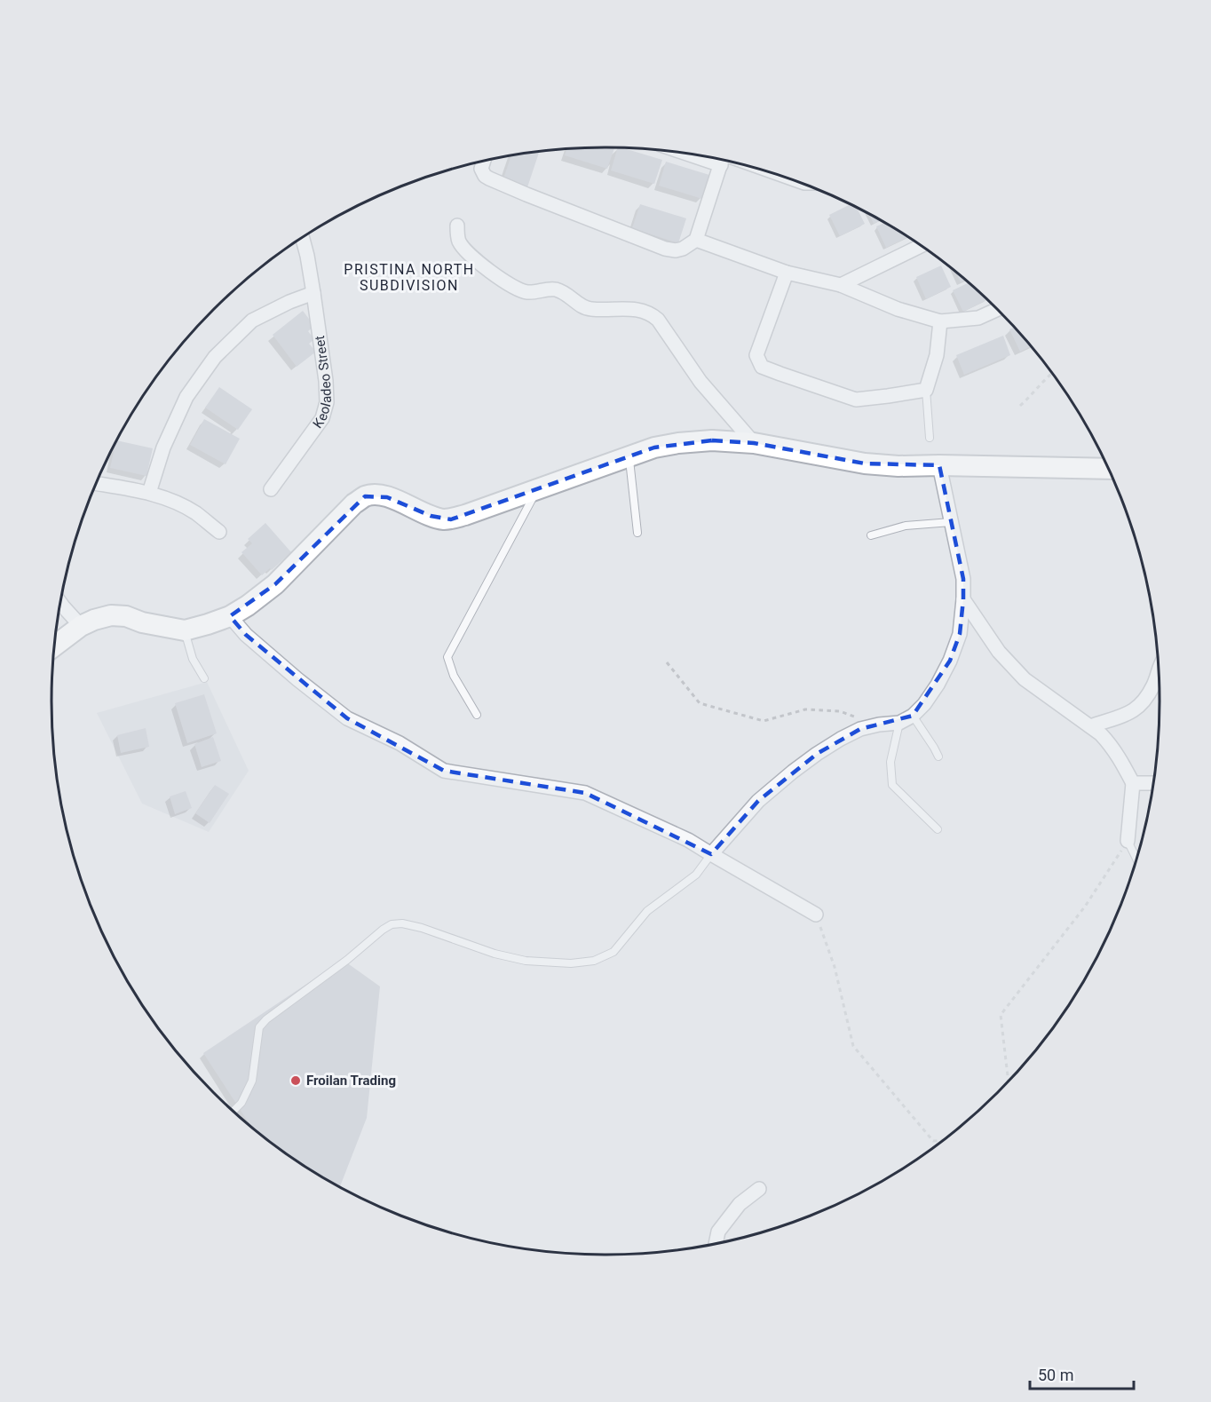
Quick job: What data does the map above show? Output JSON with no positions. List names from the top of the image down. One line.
{"streets":{"street":["Keoladeo Street"]},"districts":["PRISTINA NORTH SUBDIVISION"],"places":["Froilan Trading"],"scale_bar":"50 m"}
